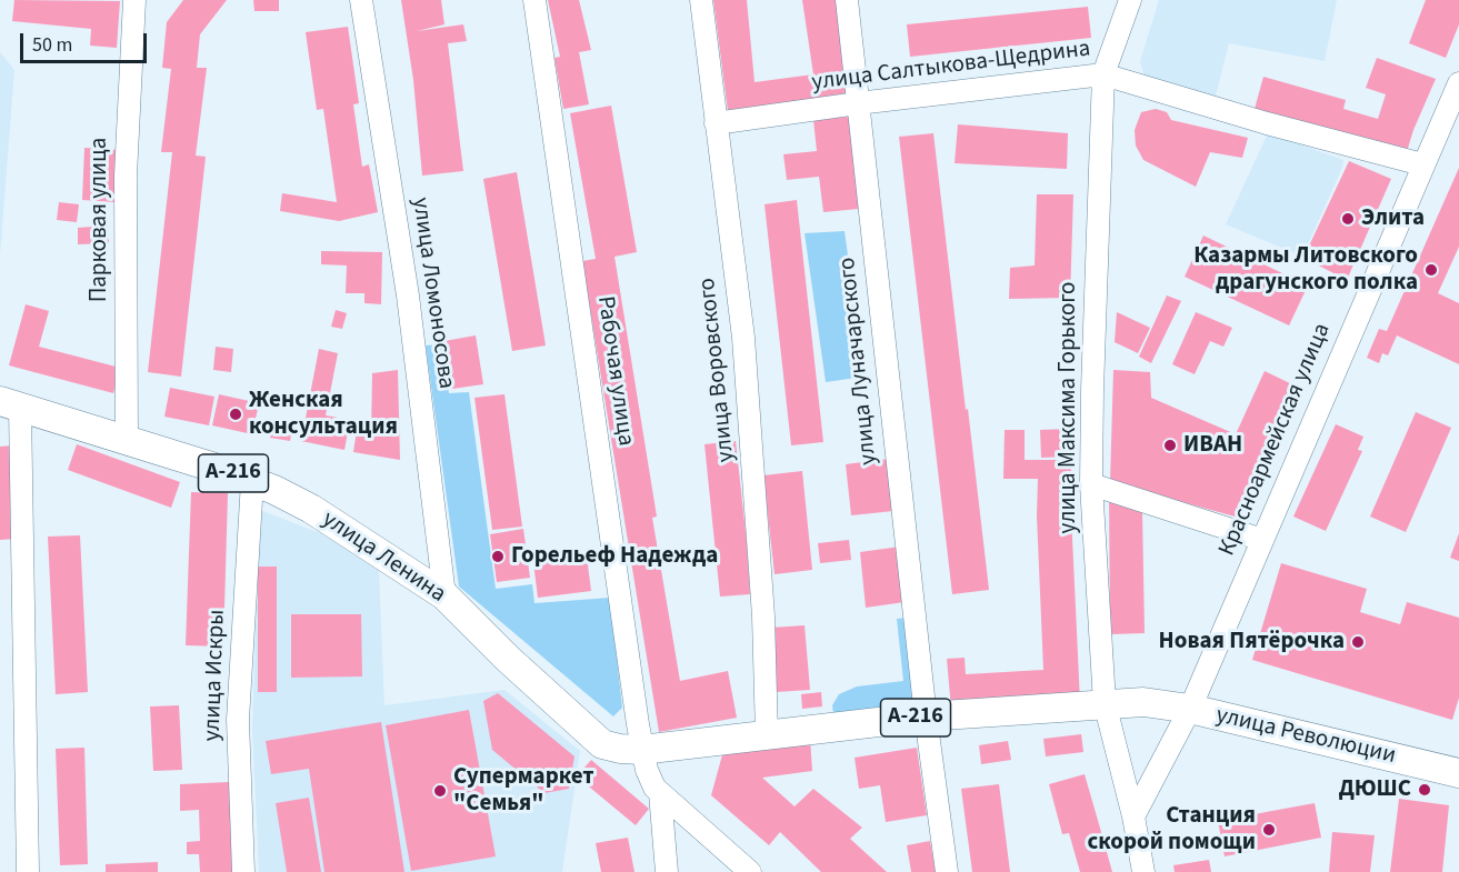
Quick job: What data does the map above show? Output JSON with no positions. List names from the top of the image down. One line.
{"streets":{"main road":["А-216","улица Ленина","улица Революции"],"street":["улица Салтыкова-Щедрина","Парковая улица","улица Ломоносова","улица Луначарского","улица Воровского","Рабочая улица","улица Максима Горького","Красноармейская улица","улица Искры"]},"crossings":[["улица Салтыкова-Щедрина","улица Луначарского"],["улица Салтыкова-Щедрина","улица Воровского"],["улица Салтыкова-Щедрина","улица Максима Горького"],["улица Салтыкова-Щедрина","Красноармейская улица"],["Парковая улица","улица Ленина"],["улица Ломоносова","улица Ленина"],["улица Луначарского","А-216"],["улица Воровского","А-216"],["Рабочая улица","А-216"],["улица Максима Горького","Красноармейская улица"],["улица Максима Горького","А-216"],["Красноармейская улица","А-216"],["Красноармейская улица","улица Революции"],["А-216","улица Ленина"],["А-216","улица Революции"],["улица Ленина","улица Искры"]],"places":["Элита","Казармы Литовского драгунского полка","Женская консультация","ИВАН","Горельеф Надежда","Новая Пятёрочка","ДЮШС","Супермаркет \"Семья\"","Станция скорой помощи"],"scale_bar":"50 m"}
